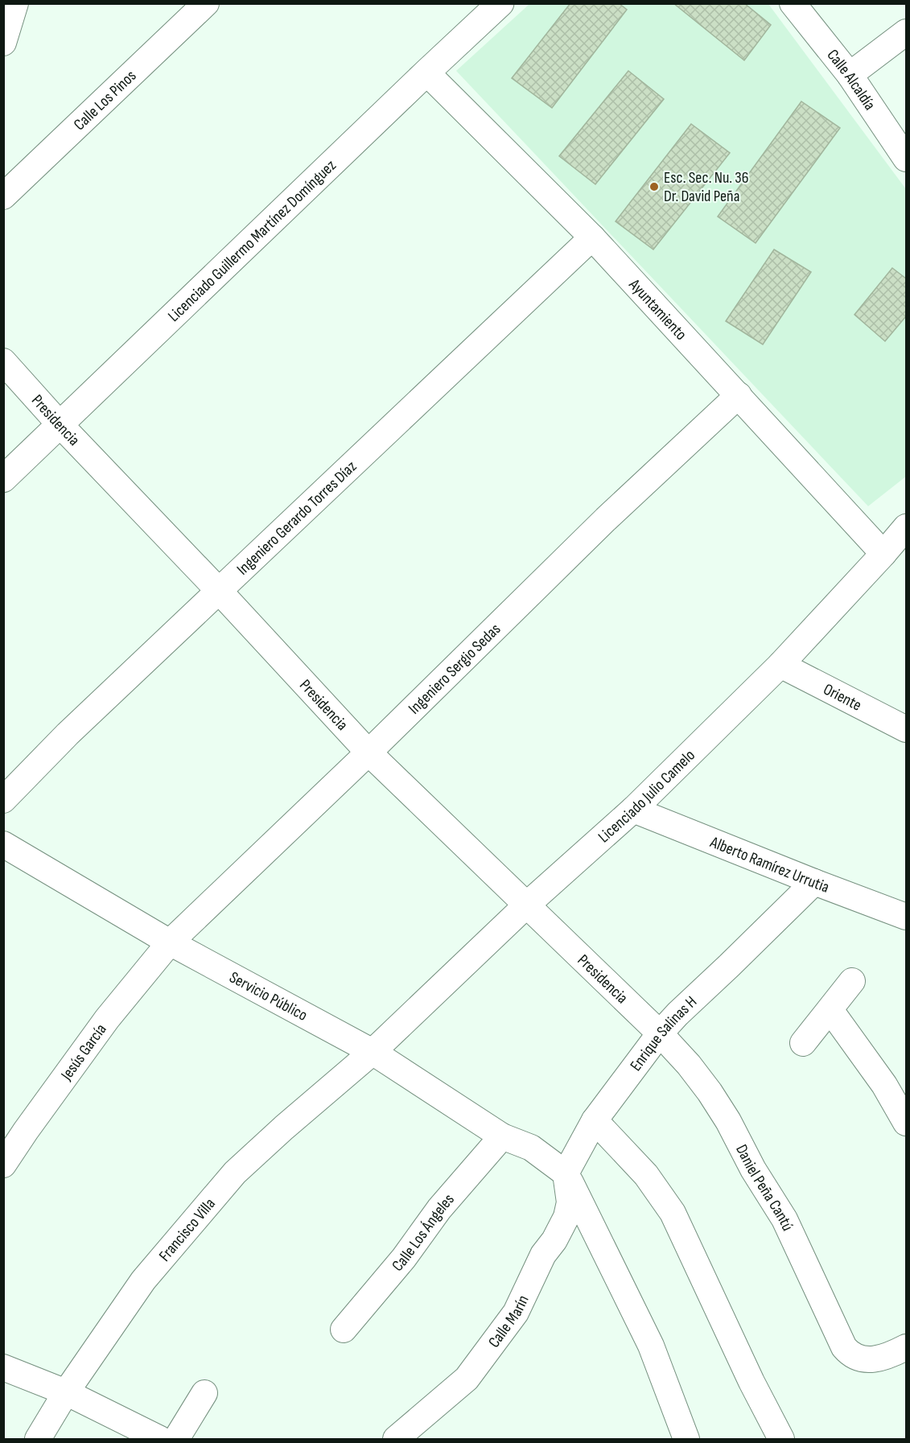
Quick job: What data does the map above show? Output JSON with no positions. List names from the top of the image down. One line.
{"streets":{"street":["Calle Alcaldía","Calle Los Pinos","Licenciado Guillermo Martínez Domínguez","Ayuntamiento","Presidencia","Ingeniero Gerardo Torres Díaz","Ingeniero Sergio Sedas","Oriente","Licenciado Julio Camelo","Alberto Ramírez Urrutia","Servicio Público","Enrique Salinas H","Jesús García","Daniel Peña Cantú","Francisco Villa","Calle Los Ángeles","Calle Marín"]},"crossings":[["Licenciado Guillermo Martínez Domínguez","Ayuntamiento"],["Licenciado Guillermo Martínez Domínguez","Presidencia"],["Ayuntamiento","Ingeniero Gerardo Torres Díaz"],["Ayuntamiento","Ingeniero Sergio Sedas"],["Ayuntamiento","Licenciado Julio Camelo"],["Presidencia","Ingeniero Gerardo Torres Díaz"],["Presidencia","Ingeniero Sergio Sedas"],["Presidencia","Licenciado Julio Camelo"],["Presidencia","Enrique Salinas H"],["Presidencia","Daniel Peña Cantú"],["Ingeniero Sergio Sedas","Servicio Público"],["Ingeniero Sergio Sedas","Jesús García"],["Oriente","Licenciado Julio Camelo"],["Licenciado Julio Camelo","Alberto Ramírez Urrutia"],["Licenciado Julio Camelo","Servicio Público"],["Licenciado Julio Camelo","Francisco Villa"],["Alberto Ramírez Urrutia","Enrique Salinas H"],["Servicio Público","Enrique Salinas H"],["Servicio Público","Jesús García"],["Servicio Público","Francisco Villa"],["Servicio Público","Calle Los Ángeles"],["Servicio Público","Calle Marín"],["Enrique Salinas H","Daniel Peña Cantú"],["Enrique Salinas H","Calle Marín"]],"places":["Esc. Sec. Nu. 36 Dr. David Peña"]}
